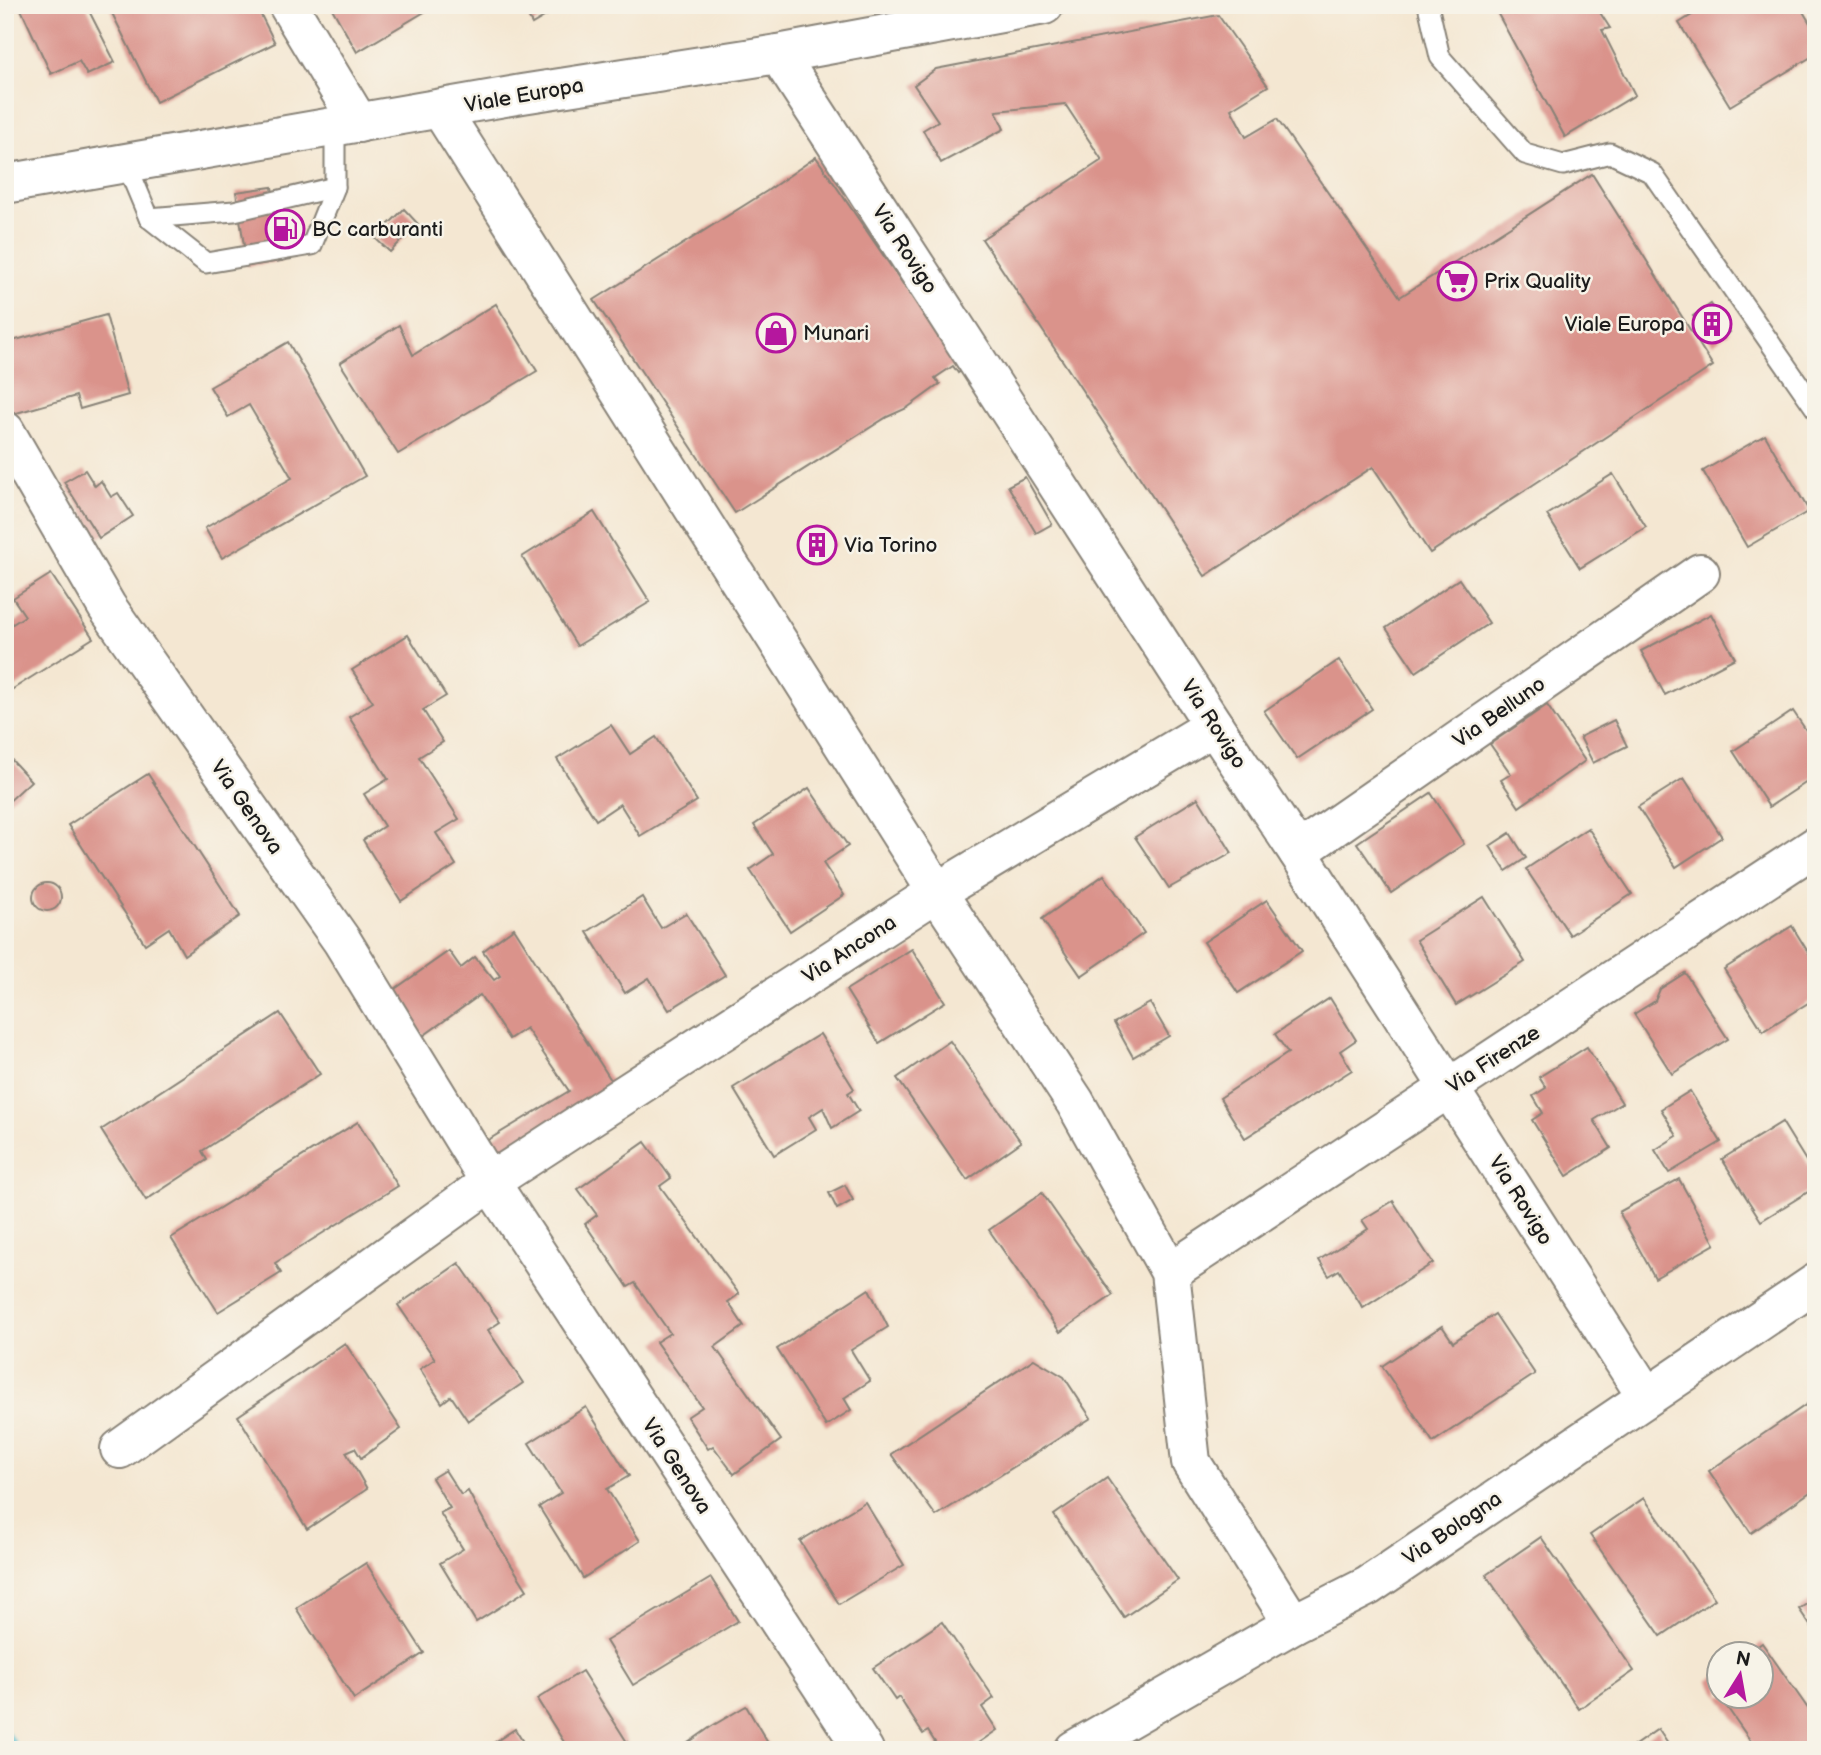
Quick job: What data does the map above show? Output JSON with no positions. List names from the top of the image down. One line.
{"streets":{"street":["Viale Europa","Via Rovigo","Via Belluno","Via Genova","Via Ancona","Via Firenze","Via Bologna"]},"crossings":[["Viale Europa","Via Rovigo"],["Via Rovigo","Via Belluno"],["Via Rovigo","Via Ancona"],["Via Rovigo","Via Firenze"],["Via Rovigo","Via Bologna"],["Via Genova","Via Ancona"]],"places":{"fuel station":["BC carburanti"],"supermarket":["Prix Quality"],"building":["Viale Europa","Via Torino"],"shop":["Munari"]},"north":"top"}
